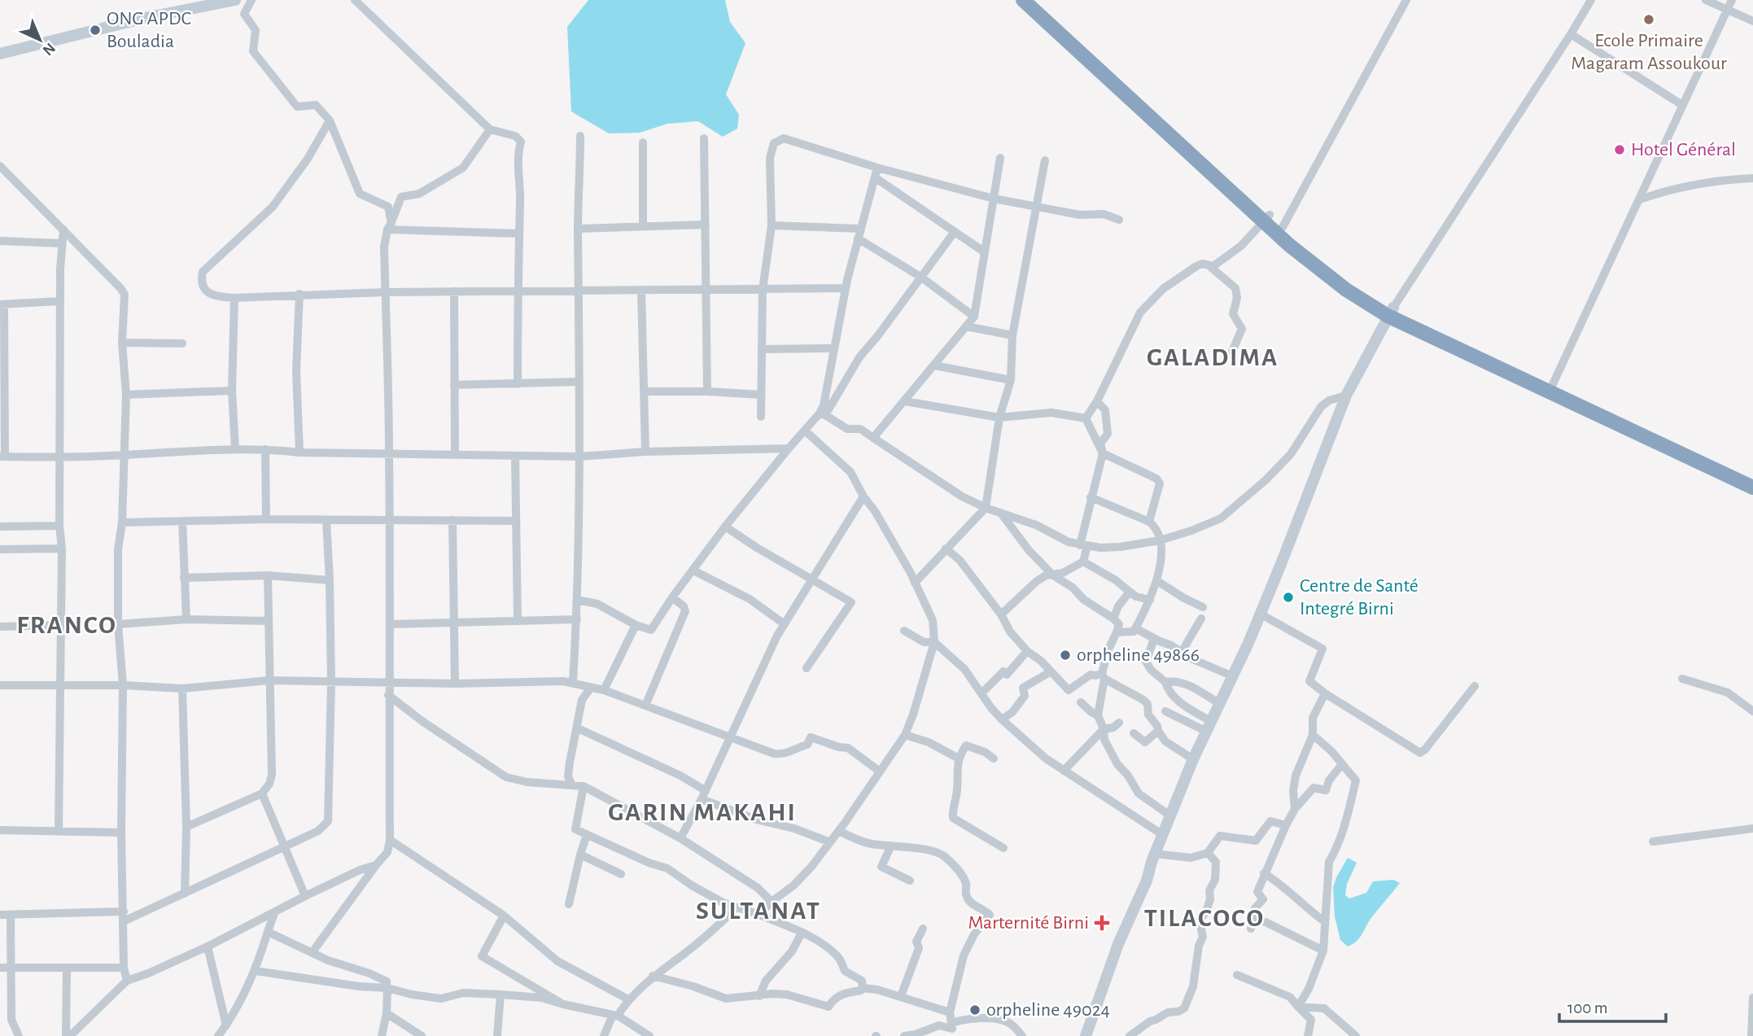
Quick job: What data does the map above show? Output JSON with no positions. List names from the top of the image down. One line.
{"districts":["GALADIMA","FRANCO","GARIN MAKAHI","SULTANAT","TILACOCO"],"places":{"other":["Ecole Primaire Magaram Assoukour","ONG APDC Bouladia","Hotel Général","Centre de Santé Integré Birni","orpheline 49866","orpheline 49024"],"health":["Marternité Birni"]},"scale_bar":"100 m","north":"bottom right"}
